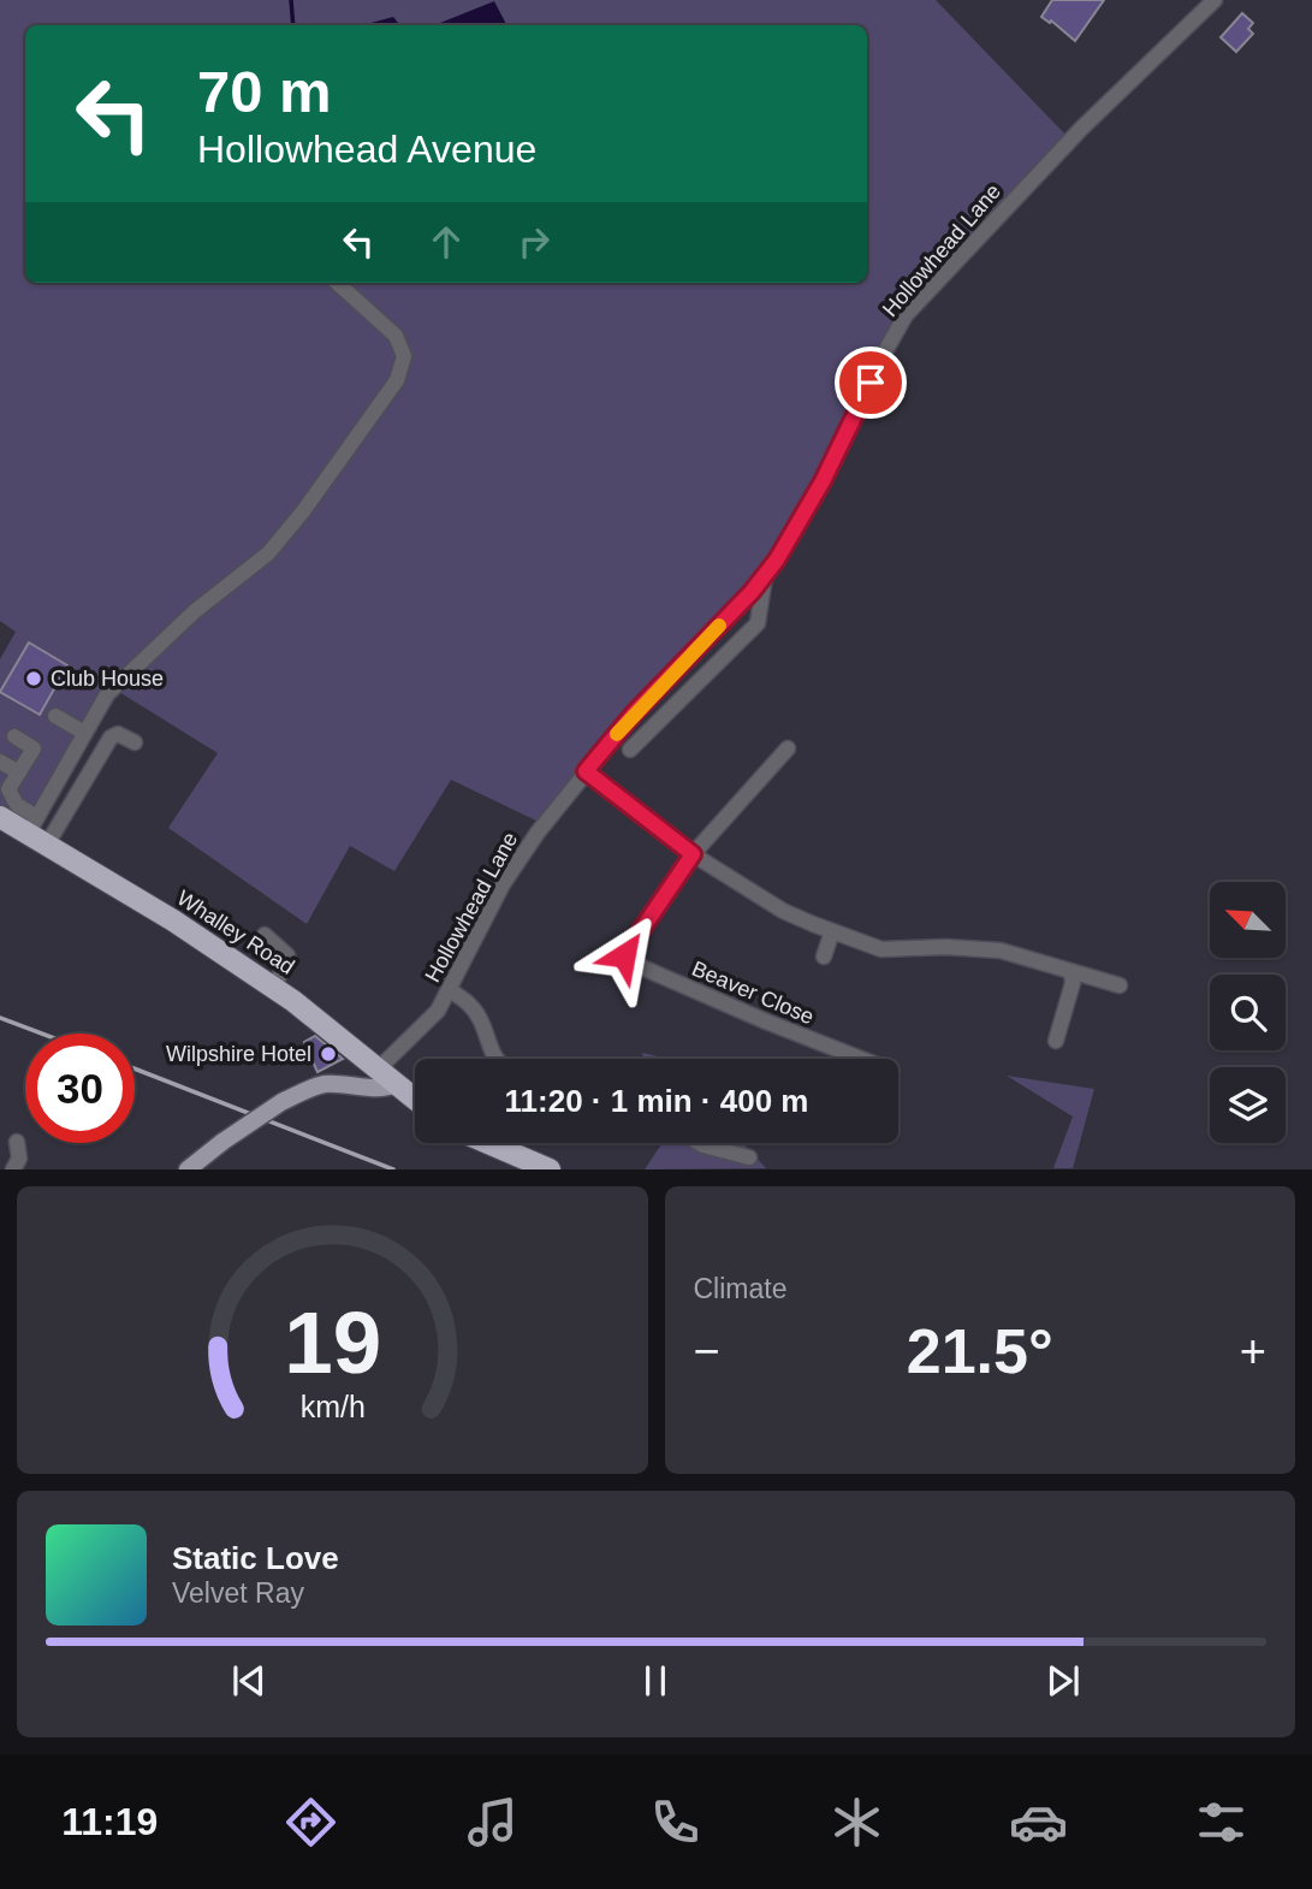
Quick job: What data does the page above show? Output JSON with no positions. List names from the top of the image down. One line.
{"streets":{"highway":["Whalley Road"],"street":["Hollowhead Lane","Beaver Close"]},"crossings":[["Hollowhead Lane","Whalley Road"]],"places":["Club House","Wilpshire Hotel"],"north":"top left","page":{"turn":["70 m","Hollowhead Avenue"],"limit":"30","trip":"11:20 · 1 min · 400 m","tile":"Climate","heat":["−","21.5°","+"],"song":["Static Love","Velvet Ray"],"tabs":"11:19","gauge":["19","km/h"]}}
